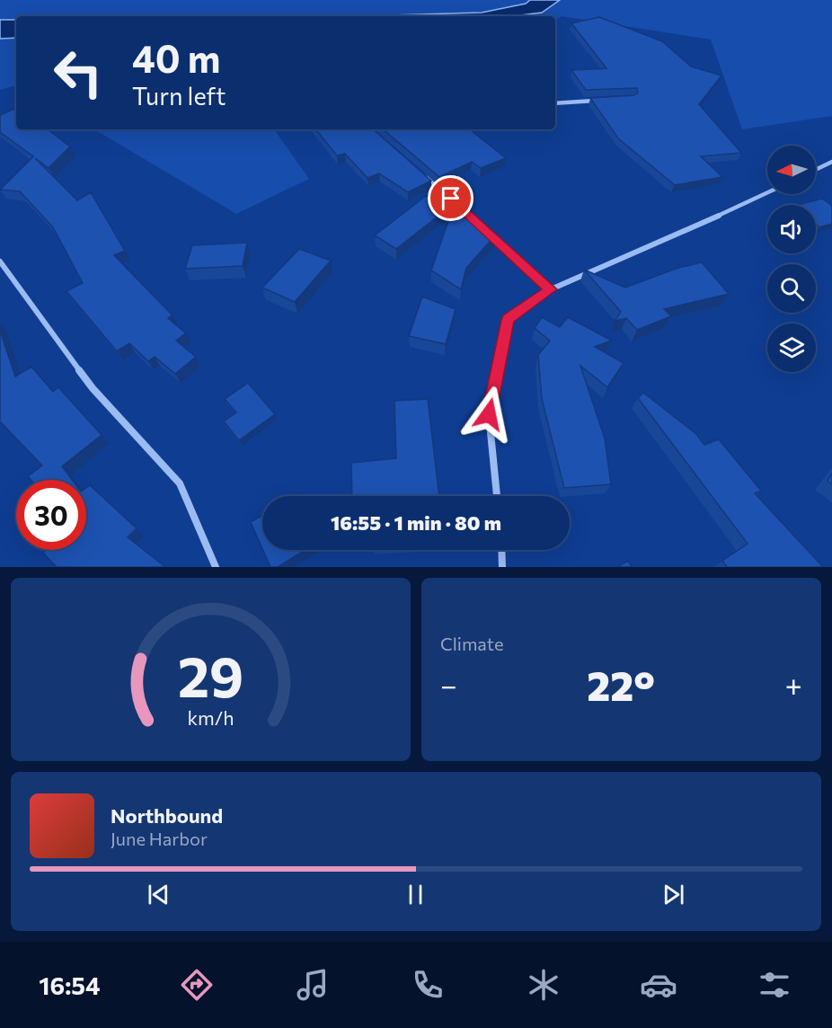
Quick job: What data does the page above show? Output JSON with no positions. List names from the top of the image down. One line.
{"north":"left","page":{"turn":["40 m","Turn left"],"limit":"30","trip":"16:55 · 1 min · 80 m","tile":"Climate","heat":["−","22°","+"],"song":["Northbound","June Harbor"],"tabs":"16:54","gauge":["29","km/h"]}}
